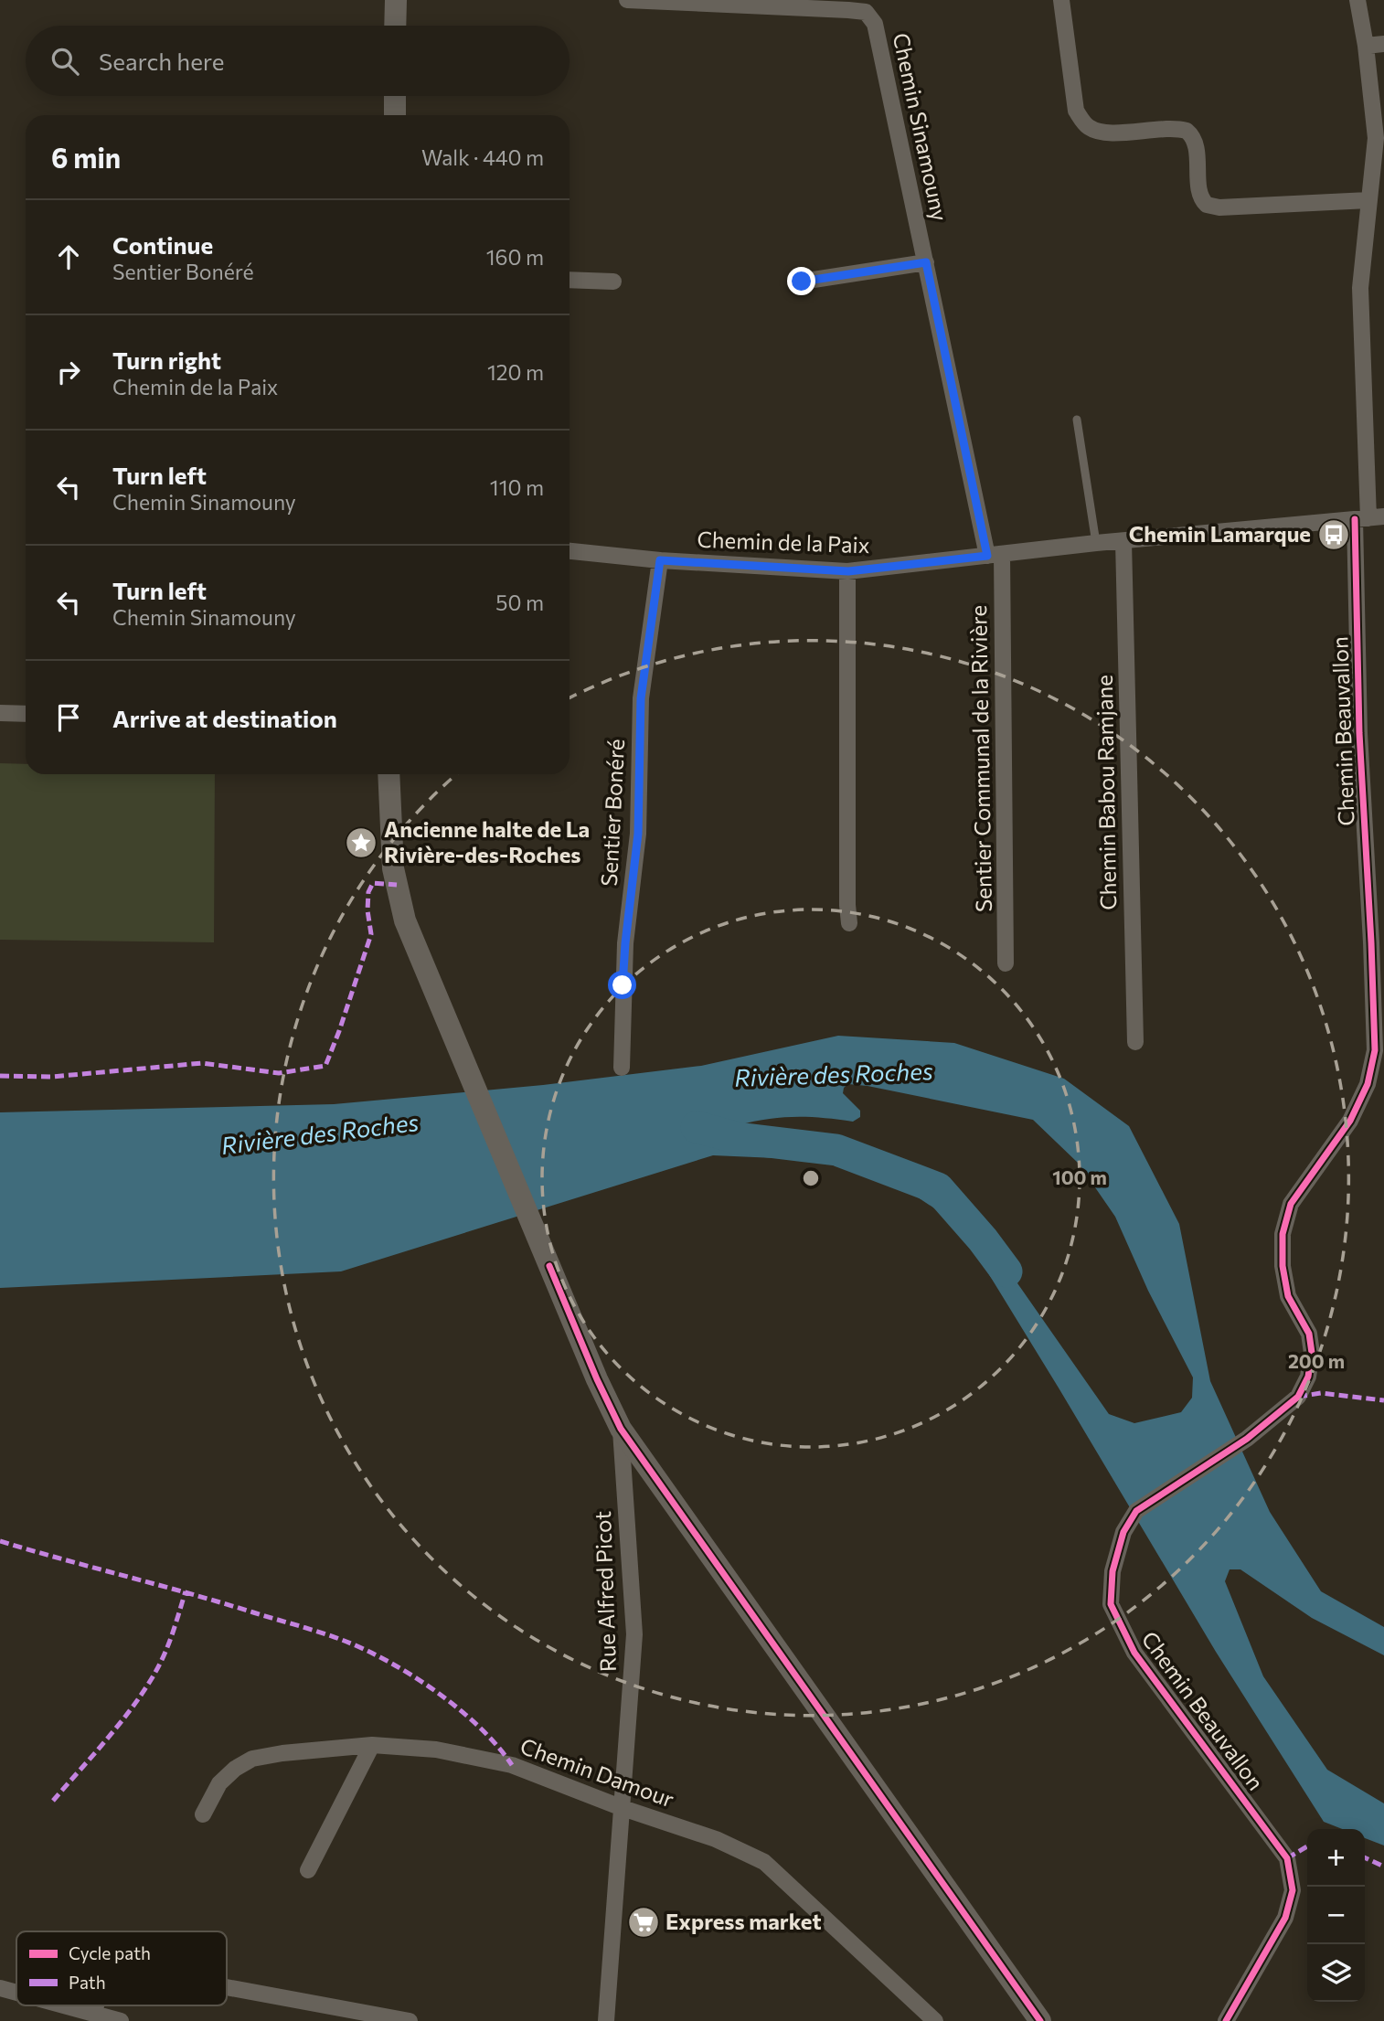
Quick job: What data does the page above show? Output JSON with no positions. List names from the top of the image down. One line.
{"streets":{"street":["Chemin Sinamouny","Chemin de la Paix","Chemin Beauvallon","Sentier Communal de la Rivière","Chemin Babou Ramjane","Sentier Bonéré","Rue Alfred Picot","Chemin Damour"]},"crossings":[["Chemin Sinamouny","Chemin de la Paix"],["Chemin Sinamouny","Sentier Communal de la Rivière"],["Chemin de la Paix","Chemin Beauvallon"],["Chemin de la Paix","Sentier Communal de la Rivière"],["Chemin de la Paix","Chemin Babou Ramjane"],["Chemin de la Paix","Sentier Bonéré"],["Rue Alfred Picot","Chemin Damour"]],"water":["Rivière des Roches"],"places":{"bus stop":["Chemin Lamarque"],"place":["Ancienne halte de La Rivière-des-Roches"],"supermarket":["Express market"]},"legend":["Cycle path","Path"],"page":{"search":"Search here","heading":["6 min","Walk · 440 m"],"list":[["Continue","Sentier Bonéré","160 m"],["Turn right","Chemin de la Paix","120 m"],["Turn left","Chemin Sinamouny","110 m"],["Turn left","Chemin Sinamouny","50 m"],"Arrive at destination"],"map_buttons":["+","−"]},"rings":["100 m","200 m"]}
